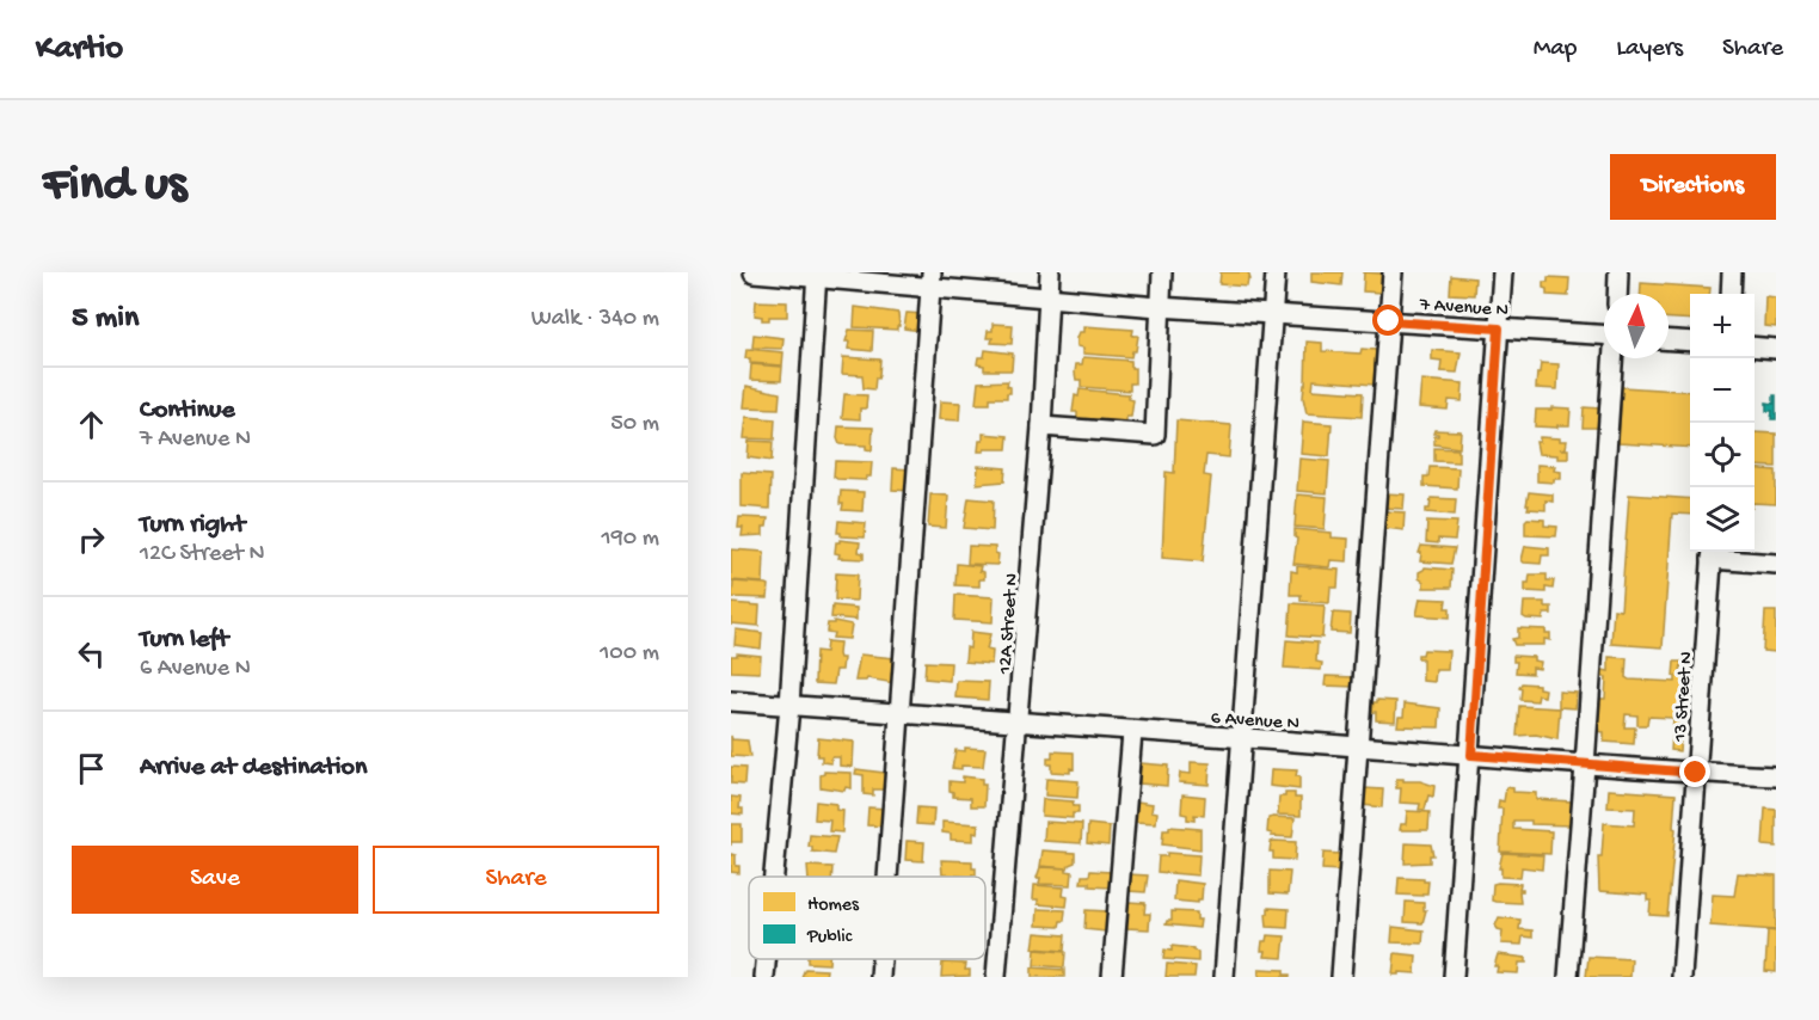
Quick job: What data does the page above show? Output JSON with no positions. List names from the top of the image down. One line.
{"streets":{"street":["7 Avenue N","12A Street N","13 Street N","6 Avenue N"]},"crossings":[["7 Avenue N","12A Street N"],["12A Street N","6 Avenue N"],["13 Street N","6 Avenue N"]],"legend":["Homes","Public"],"north":"top","page":{"header":"Kartio","nav":["Map","Layers","Share"],"buttons":["Directions",["Save","Share"]],"title":"Find us","heading":["5 min","Walk · 340 m"],"map_buttons":["+","−"],"list":[["Continue","7 Avenue N","50 m"],["Turn right","12C Street N","190 m"],["Turn left","6 Avenue N","100 m"],"Arrive at destination"]}}
